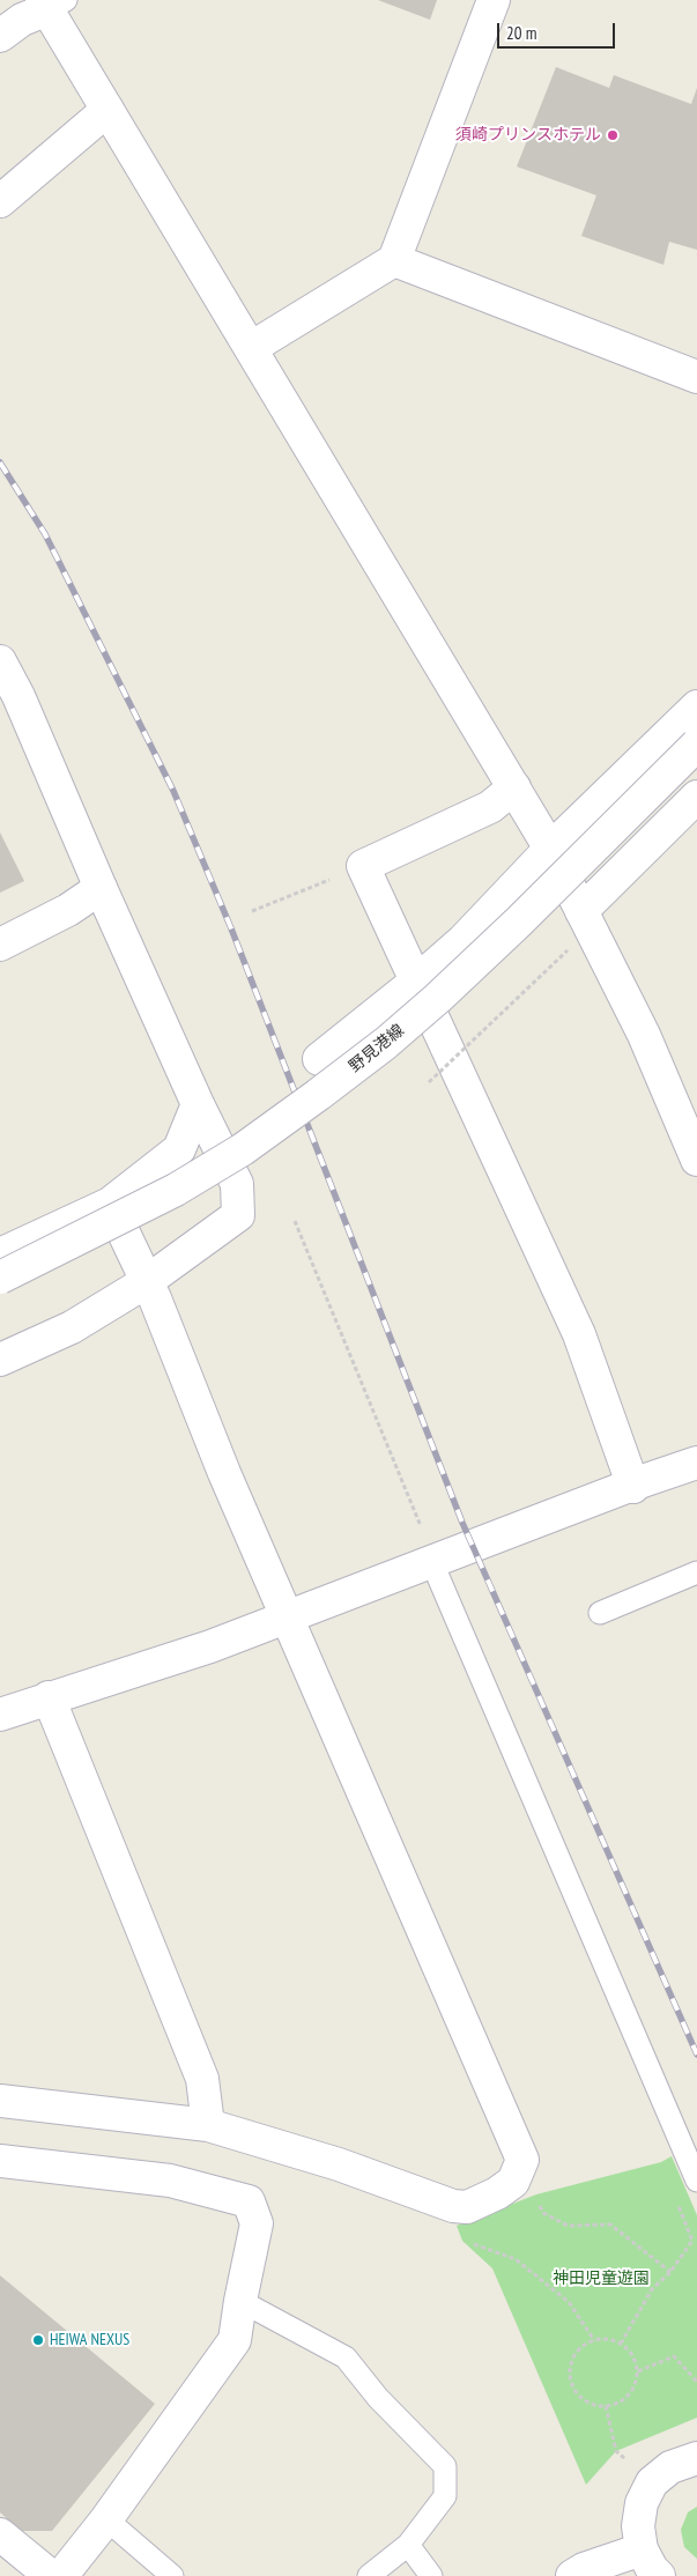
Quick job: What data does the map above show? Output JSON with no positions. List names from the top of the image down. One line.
{"streets":{"street":["野見港線"]},"parks":["神田児童遊園"],"places":["須崎プリンスホテル","HEIWA NEXUS"],"scale_bar":"20 m"}
